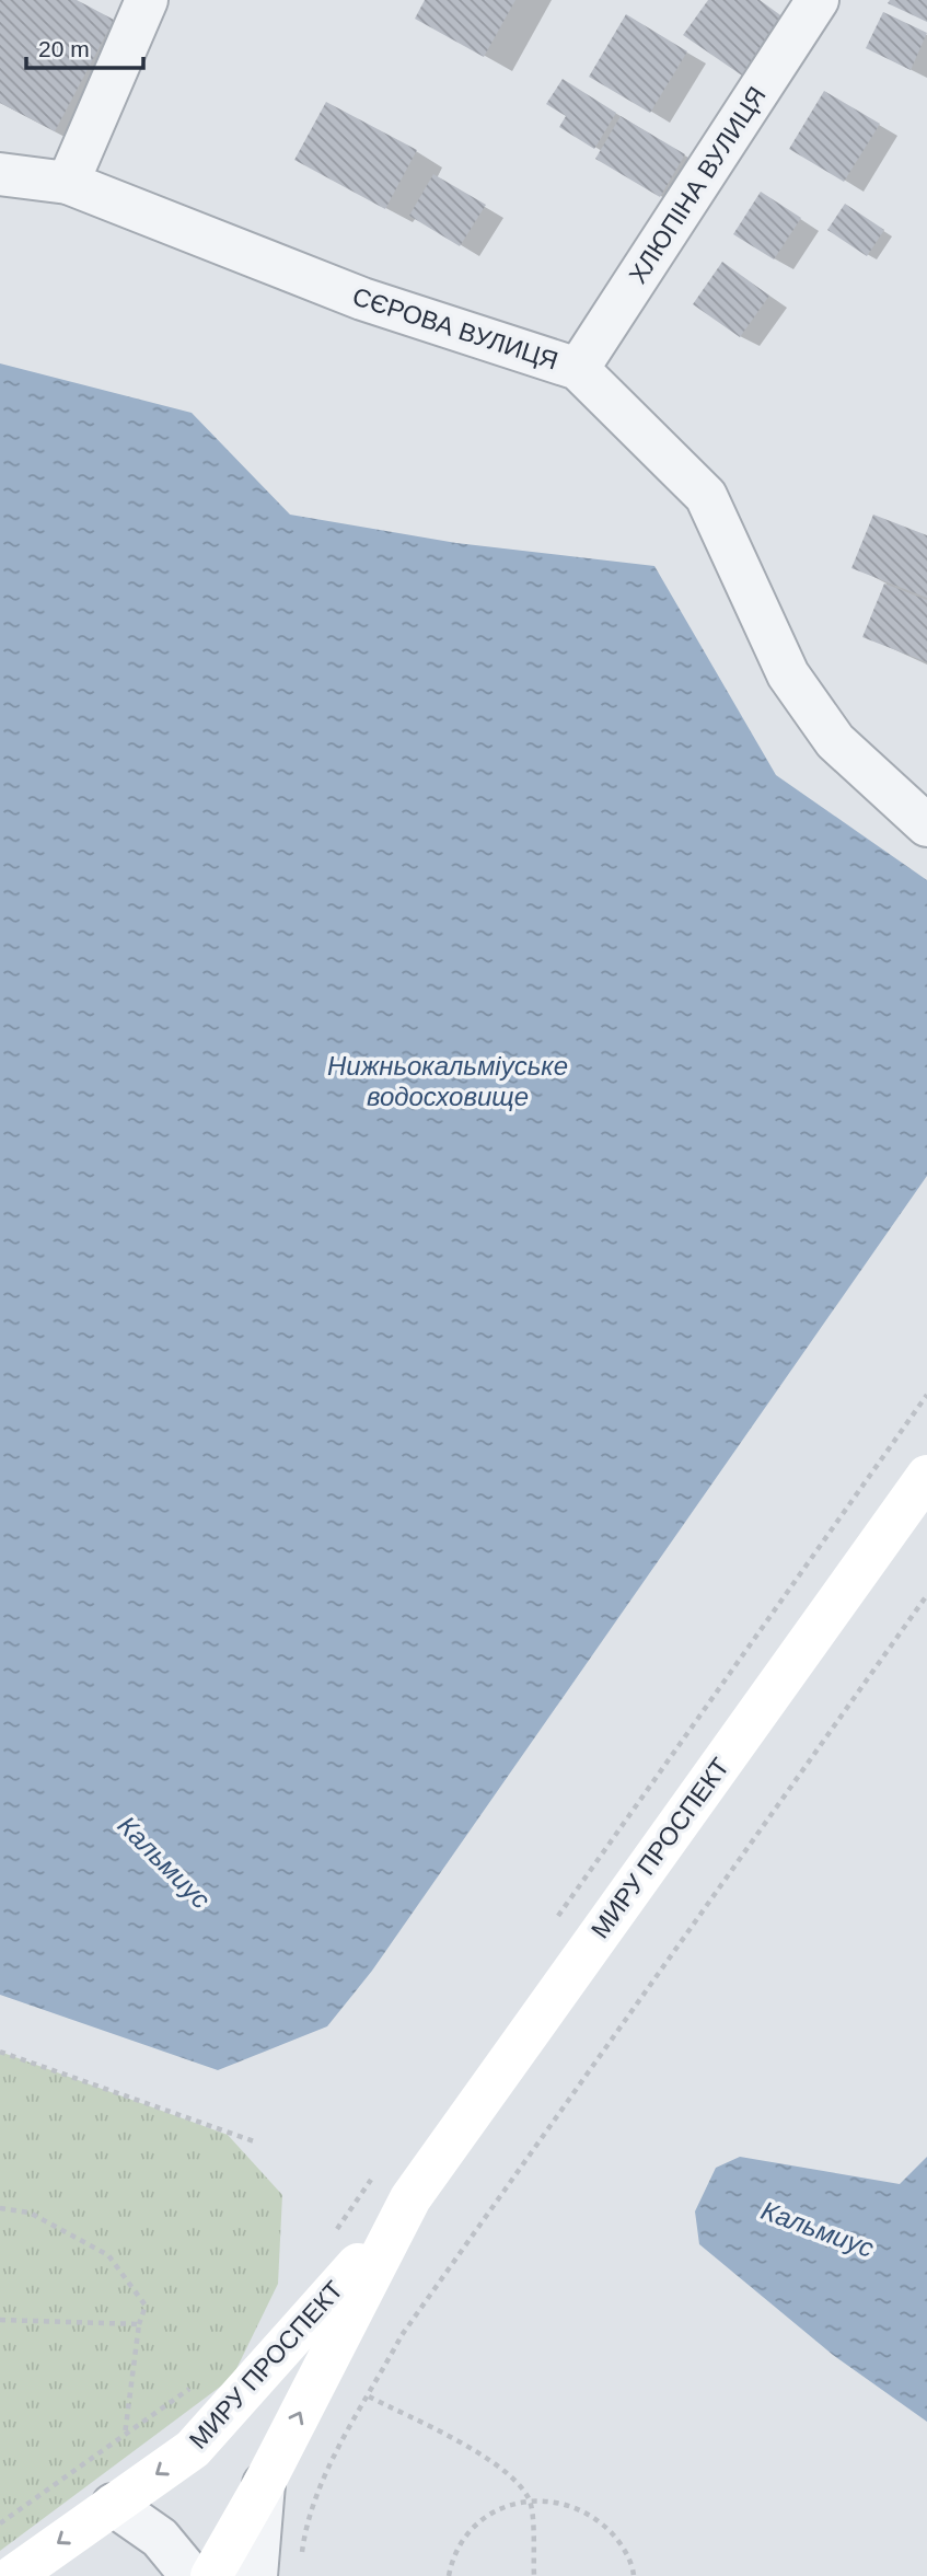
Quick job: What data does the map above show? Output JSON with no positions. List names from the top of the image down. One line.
{"streets":{"main road":["МИРУ ПРОСПЕКТ"],"street":["ХЛЮПІНА ВУЛИЦЯ","СЄРОВА ВУЛИЦЯ"]},"crossings":[["ХЛЮПІНА ВУЛИЦЯ","СЄРОВА ВУЛИЦЯ"]],"water":["Нижньокальміуське водосховище","Кальмиус"],"scale_bar":"20 m"}
